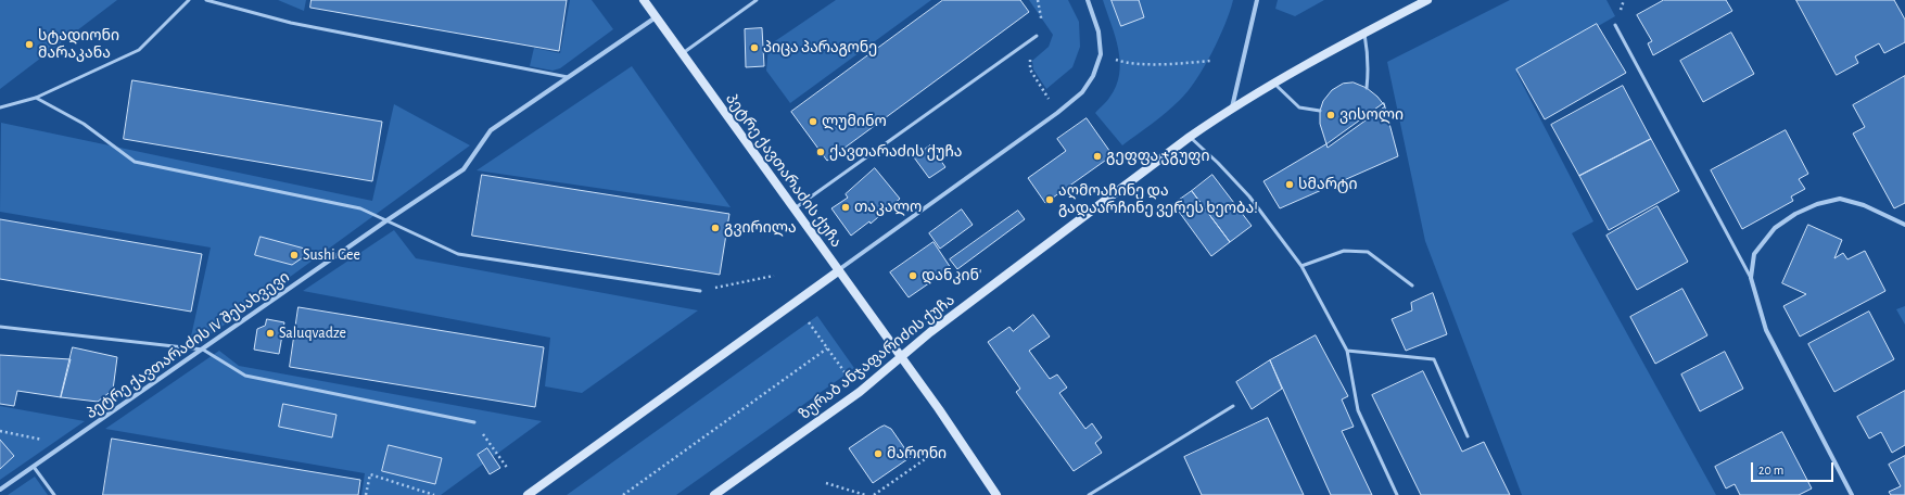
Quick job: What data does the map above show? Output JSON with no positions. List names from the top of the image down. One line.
{"streets":{"main road":["პეტრე ქავთარაძის ქუჩა","ზურაბ ანჯაფარიძის ქუჩა"],"street":["პეტრე ქავთარაძის IV შესახვევი"]},"crossings":[["პეტრე ქავთარაძის ქუჩა","პეტრე ქავთარაძის IV შესახვევი"],["პეტრე ქავთარაძის ქუჩა","ზურაბ ანჯაფარიძის ქუჩა"]],"places":["სტადიონი მარაკანა","პიცა პარაგონე","ვისოლი","ლუმინო","ქავთარაძის ქუჩა","გეფფა ჯგუფი","სმარტი","აღმოაჩინე და გადაარჩინე ვერეს ხეობა!","თაკალო","გვირილა","Sushi Gee","დანკინ'","Saluqvadze","მარონი"],"scale_bar":"20 m"}
